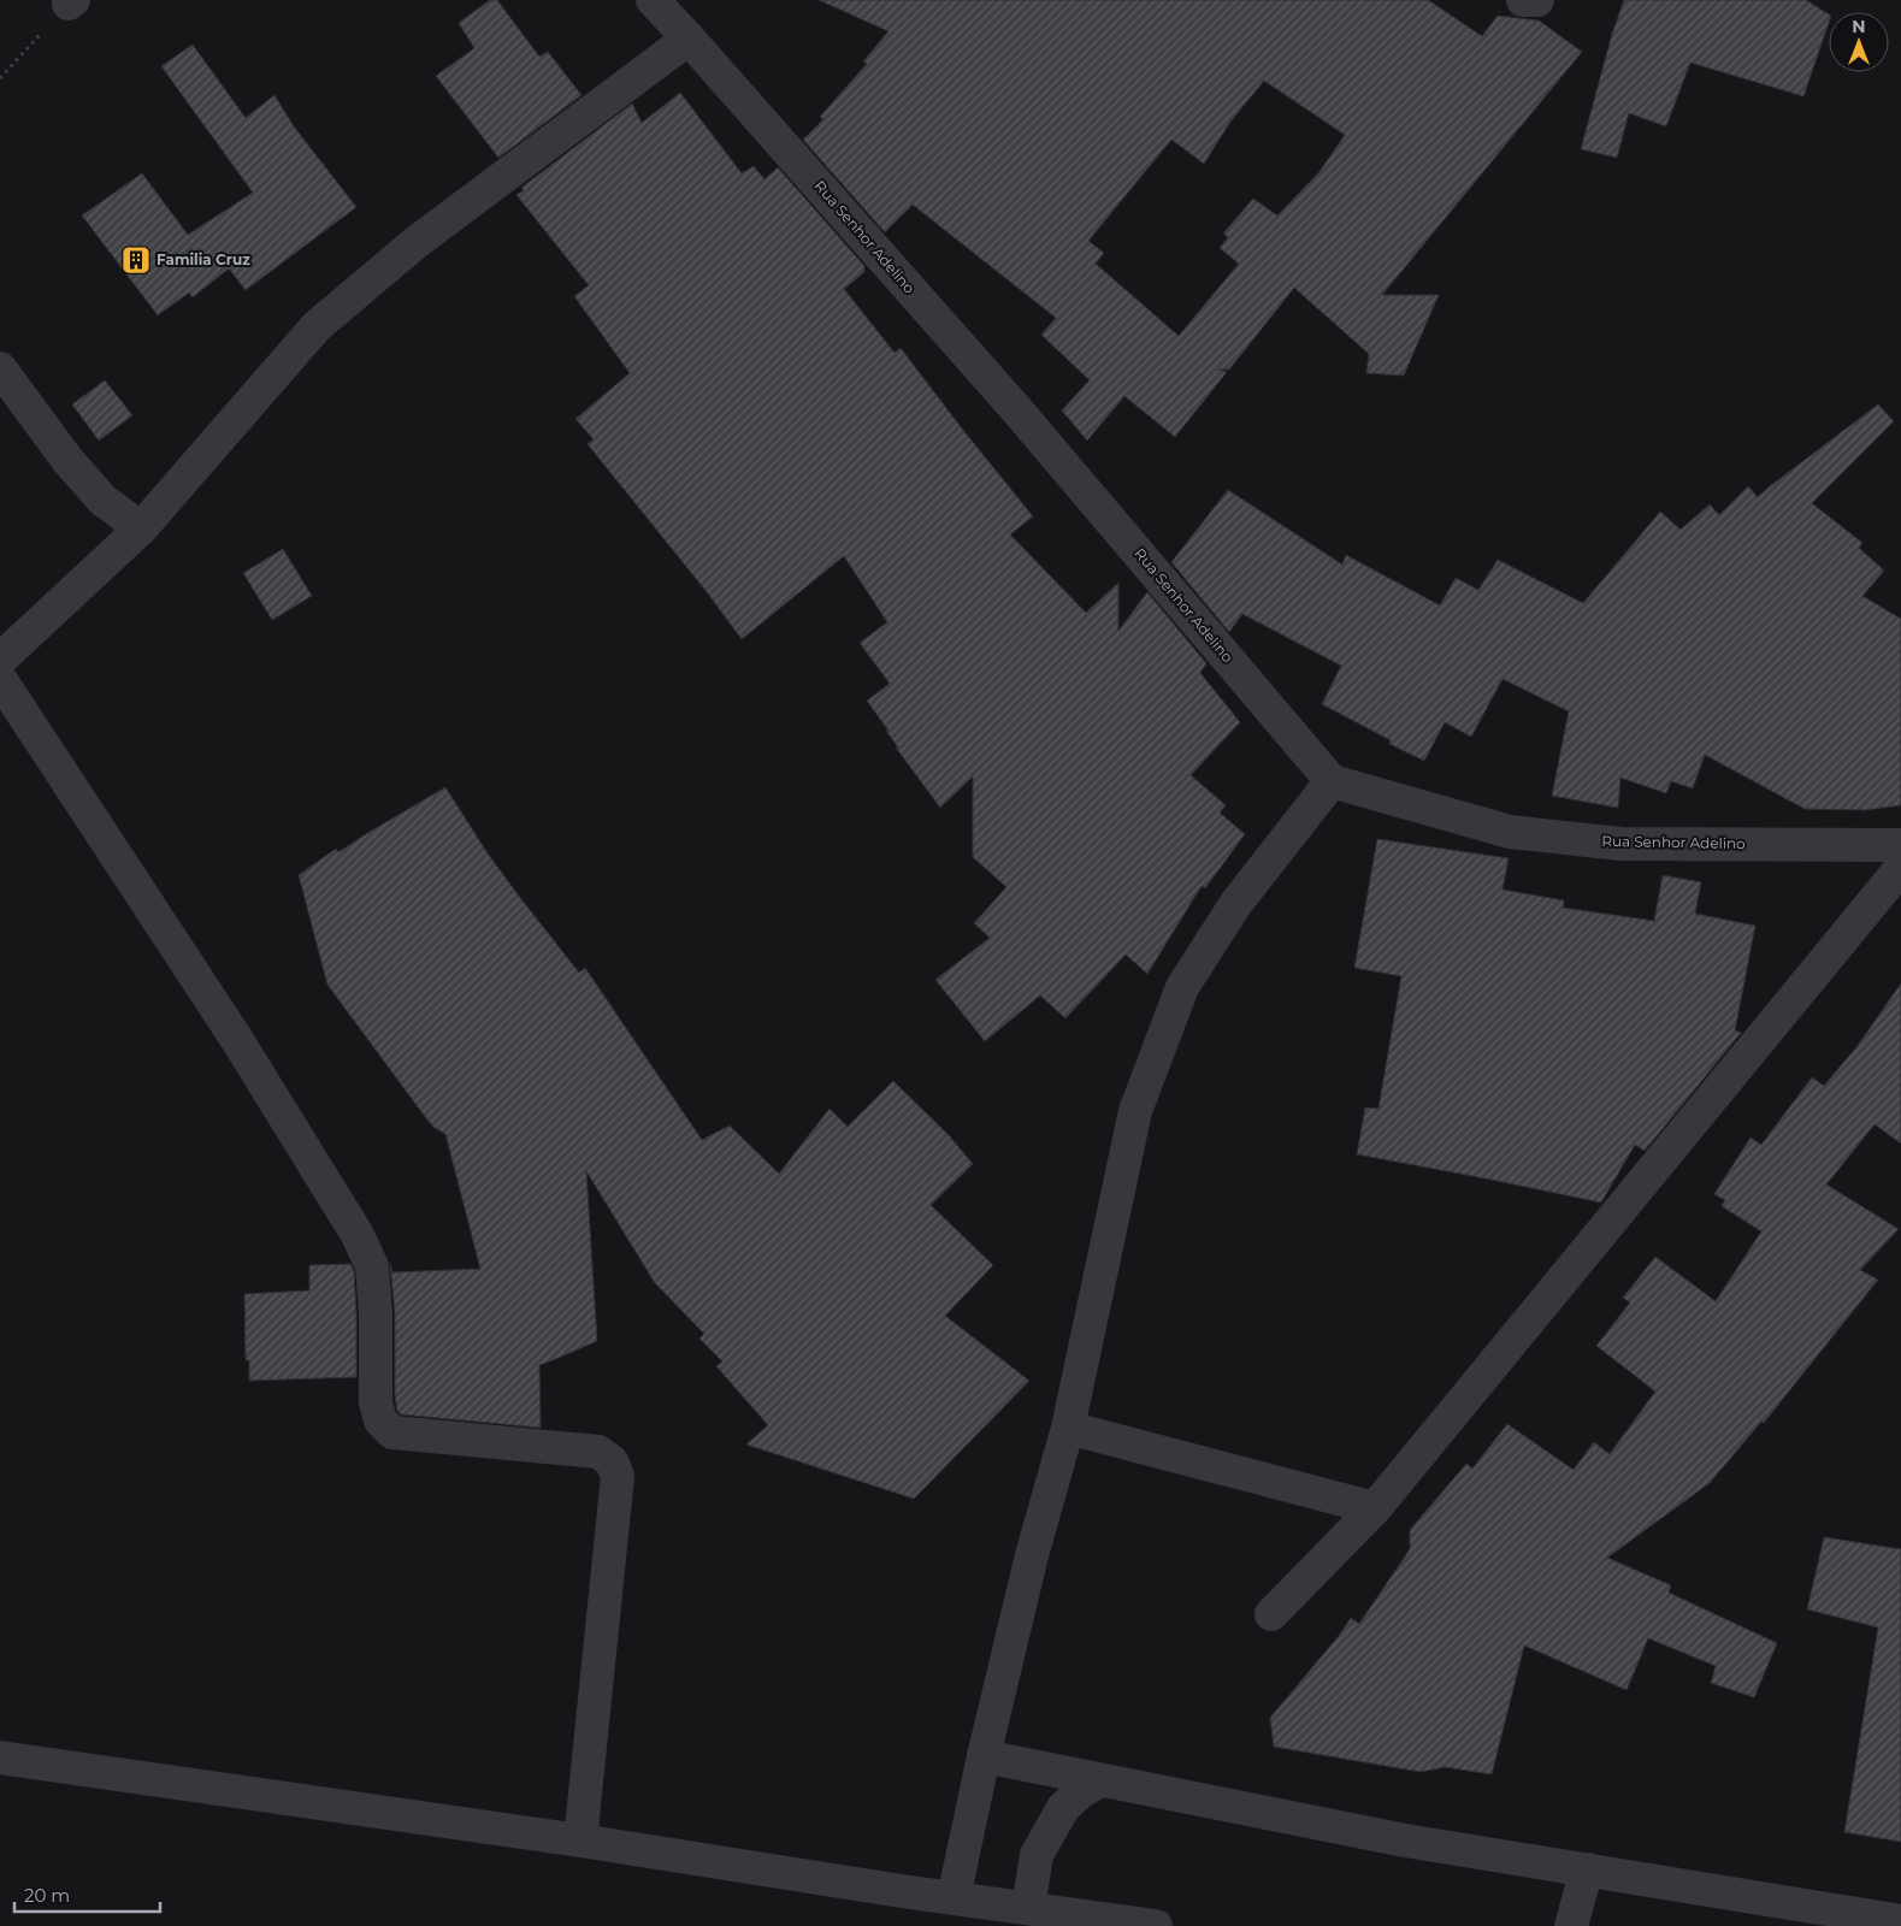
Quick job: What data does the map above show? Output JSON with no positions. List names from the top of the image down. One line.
{"streets":{"street":["Rua Senhor Adelino"]},"places":{"building":["Familia Cruz"]},"scale_bar":"20 m","north":"top"}
